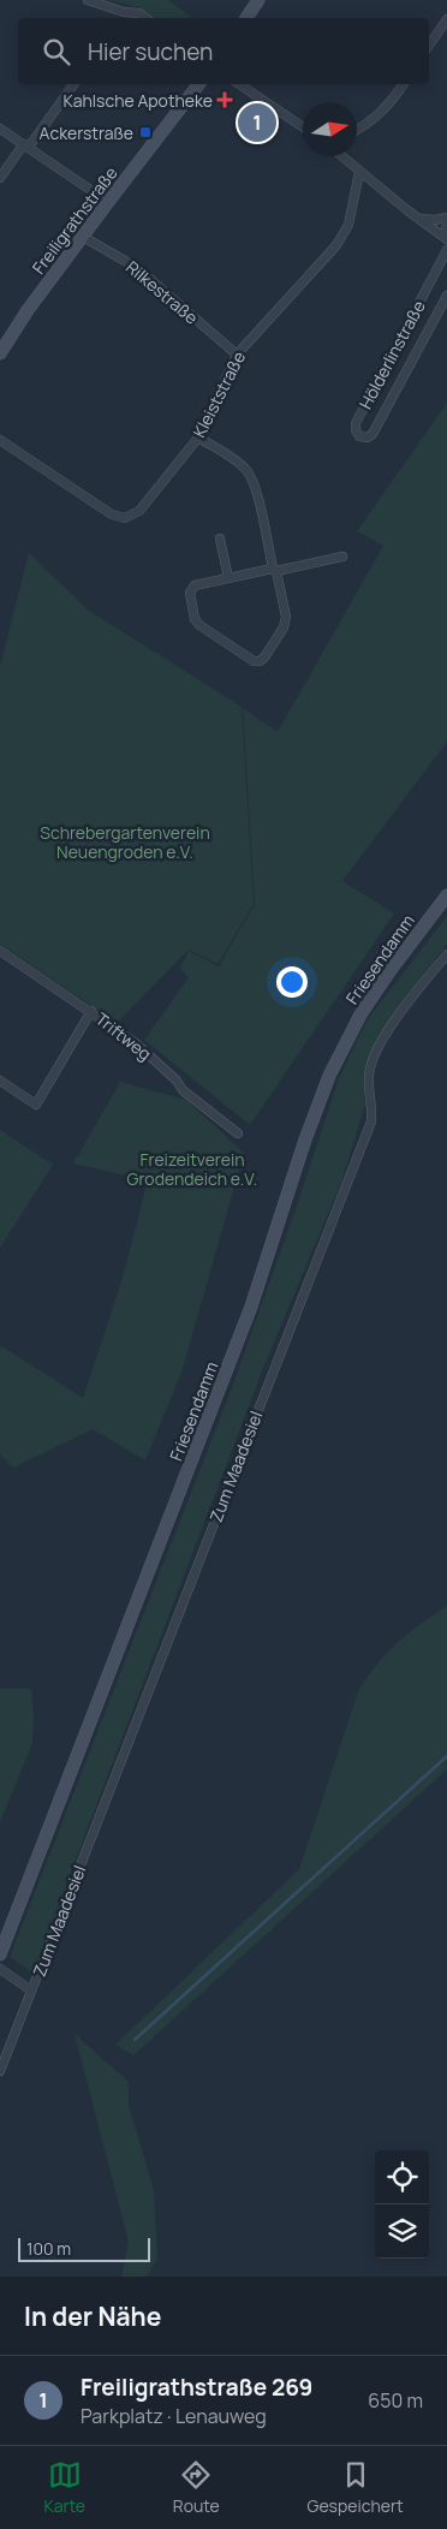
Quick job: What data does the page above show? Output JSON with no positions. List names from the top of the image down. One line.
{"streets":{"main road":["Freiligrathstraße","Friesendamm"],"street":["Rilkestraße","Hölderlinstraße","Kleiststraße","Triftweg","Zum Maadesiel"]},"crossings":[["Freiligrathstraße","Rilkestraße"],["Rilkestraße","Kleiststraße"]],"parks":["Schrebergartenverein Neuengroden e.V.","Freizeitverein Grodendeich e.V."],"places":{"health":["Kahlsche Apotheke"],"transit":["Ackerstraße"]},"scale_bar":"100 m","north":"right","page":{"search":"Hier suchen","pins":"1","scale":"100 m","heading":"In der Nähe","list":[{"mark":"1","name":"Freiligrathstraße 269","note":"Parkplatz · Lenauweg","value":"650 m"}],"nav":["Karte","Route","Gespeichert"]}}
